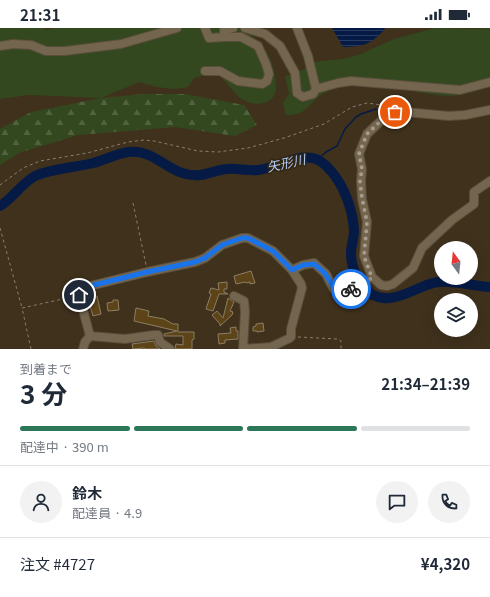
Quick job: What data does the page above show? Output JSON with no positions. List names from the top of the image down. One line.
{"water":["矢形川"],"north":"top","page":{"status":"21:31","heading":["3 分","到着まで","21:34–21:39"],"panel":["鈴木","配達員 · 4.9","注文 #4727","¥4,320"],"bar":"配達中 · 390 m"}}
